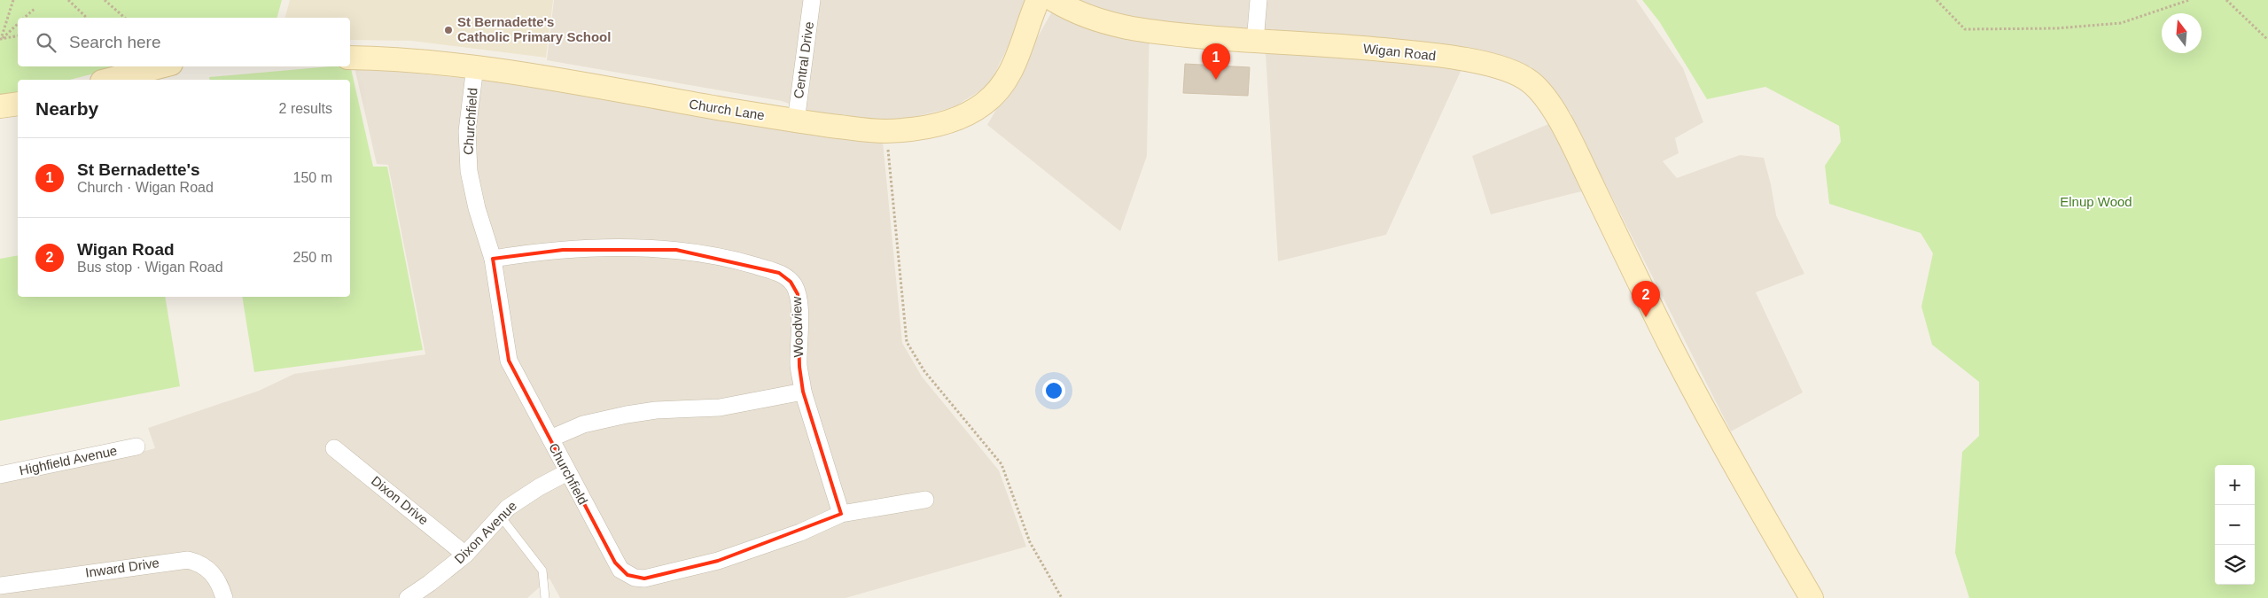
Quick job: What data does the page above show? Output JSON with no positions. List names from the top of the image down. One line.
{"streets":{"main road":["Wigan Road","Church Lane"],"street":["Central Drive","Churchfield","Woodview","Highfield Avenue","Dixon Drive","Dixon Avenue","Inward Drive"]},"crossings":[["Central Drive","Church Lane"],["Church Lane","Churchfield"],["Churchfield","Woodview"],["Churchfield","Dixon Avenue"],["Dixon Drive","Dixon Avenue"]],"parks":["Elnup Wood"],"places":["St Bernadette's Catholic Primary School"],"north":"top","page":{"search":"Search here","pins":["1","2"],"heading":["Nearby","2 results"],"list":[{"mark":"1","name":"St Bernadette's","note":"Church · Wigan Road","value":"150 m"},{"mark":"2","name":"Wigan Road","note":"Bus stop · Wigan Road","value":"250 m"}],"map_buttons":["+","−"]}}
